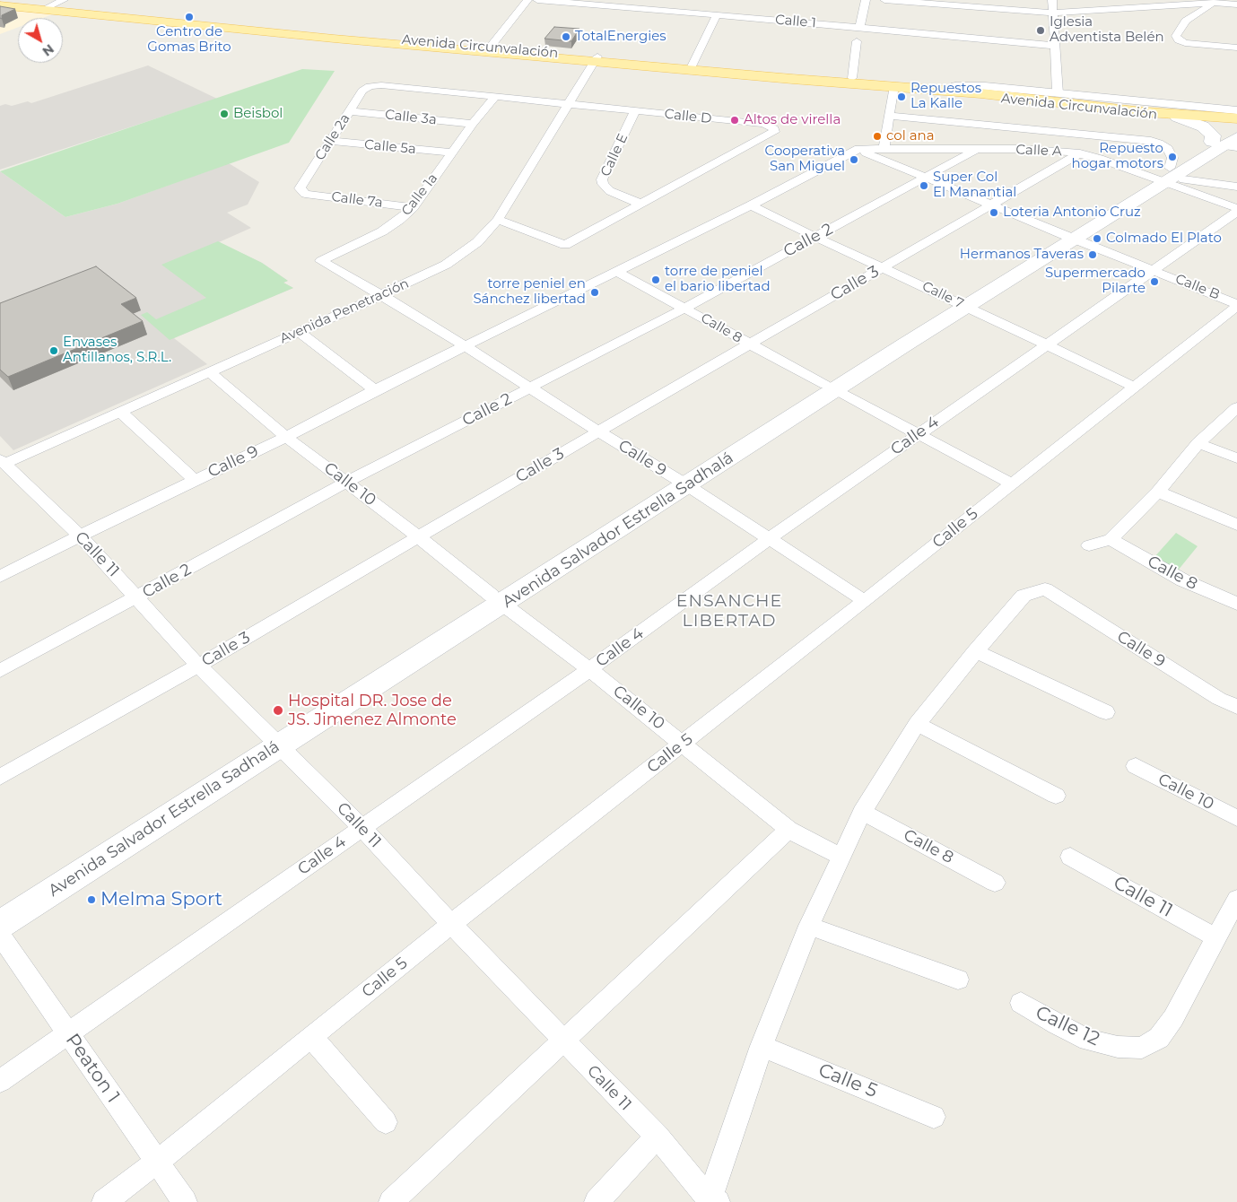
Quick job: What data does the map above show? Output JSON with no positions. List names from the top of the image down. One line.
{"streets":{"main road":["Avenida Circunvalación","Avenida Salvador Estrella Sadhalá"],"street":["Calle 1","Calle D","Calle 3a","Calle 2a","Calle 5a","Calle A","Calle E","Calle 1a","Calle 7a","Calle 2","Calle 3","Calle B","Calle 7","Avenida Penetración","Calle 8","Calle 4","Calle 9","Calle 10","Calle 5","Calle 11","Calle 12","Peaton 1"]},"crossings":[["Avenida Circunvalación","Avenida Penetración"],["Avenida Circunvalación","Avenida Salvador Estrella Sadhalá"],["Calle D","Calle 2a"],["Calle D","Calle E"],["Calle D","Calle 1a"],["Calle D","Avenida Penetración"],["Calle 3a","Calle 2a"],["Calle 3a","Calle 1a"],["Calle 2a","Calle 5a"],["Calle 2a","Calle 7a"],["Calle 5a","Calle 1a"],["Calle A","Calle 2"],["Calle A","Calle 3"],["Calle A","Calle B"],["Calle A","Calle 9"],["Calle A","Avenida Salvador Estrella Sadhalá"],["Calle 1a","Calle 7a"],["Calle 1a","Calle 9"],["Calle 2","Calle B"],["Calle 2","Calle 7"],["Calle 2","Calle 8"],["Calle 2","Calle 9"],["Calle 2","Calle 10"],["Calle 2","Calle 11"],["Calle 3","Calle B"],["Calle 3","Calle 7"],["Calle 3","Calle 8"],["Calle 3","Calle 9"],["Calle 3","Calle 10"],["Calle 3","Calle 11"],["Calle B","Calle 4"],["Calle B","Calle 9"],["Calle B","Calle 5"],["Calle B","Avenida Salvador Estrella Sadhalá"],["Calle 7","Calle 4"],["Calle 7","Calle 9"],["Calle 7","Calle 5"],["Calle 7","Avenida Salvador Estrella Sadhalá"],["Avenida Penetración","Calle 9"],["Avenida Penetración","Calle 10"],["Avenida Penetración","Calle 11"],["Calle 8","Calle 4"],["Calle 8","Calle 9"],["Calle 8","Calle 5"],["Calle 8","Avenida Salvador Estrella Sadhalá"],["Calle 4","Calle 9"],["Calle 4","Calle 10"],["Calle 4","Calle 11"],["Calle 4","Peaton 1"],["Calle 9","Calle 10"],["Calle 9","Calle 5"],["Calle 9","Avenida Salvador Estrella Sadhalá"],["Calle 9","Calle 11"],["Calle 10","Calle 5"],["Calle 10","Avenida Salvador Estrella Sadhalá"],["Calle 5","Calle 11"],["Calle 5","Peaton 1"],["Avenida Salvador Estrella Sadhalá","Calle 11"],["Calle 11","Calle 12"]],"districts":["ENSANCHE LIBERTAD"],"places":["Centro de Gomas Brito","Iglesia Adventista Belén","TotalEnergies","Repuestos La Kalle","Beisbol","Altos de virella","col ana","Repuesto hogar motors","Cooperativa San Miguel","Super Col El Manantial","Loteria Antonio Cruz","Colmado El Plato","Hermanos Taveras","torre de peniel el bario libertad","Supermercado Pilarte","torre peniel en Sánchez libertad","Envases Antillanos, S.R.L.","Hospital DR. Jose de JS. Jimenez Almonte","Melma Sport"],"north":"bottom right"}
